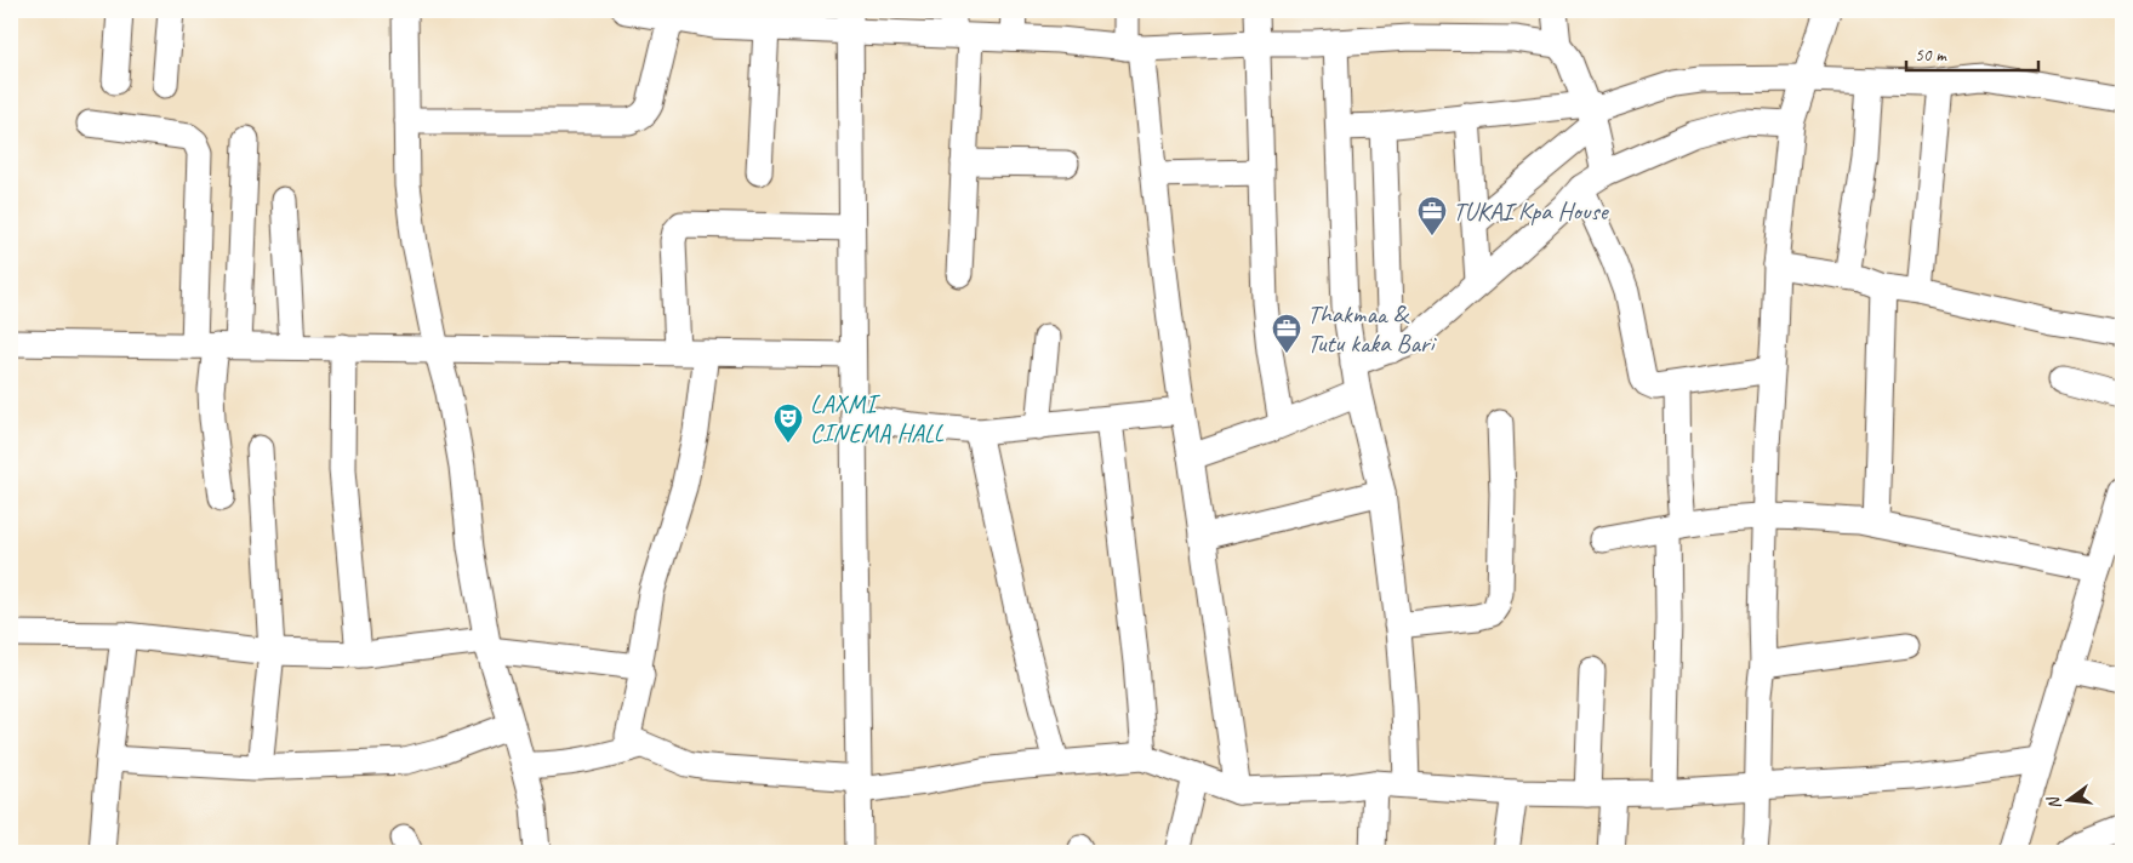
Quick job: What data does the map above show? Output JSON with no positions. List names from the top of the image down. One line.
{"places":{"office":["TUKAI Kpa House","Thakmaa & Tutu kaka Bari"],"theatre":["LAXMI CINEMA HALL"]},"scale_bar":"50 m","north":"left"}
